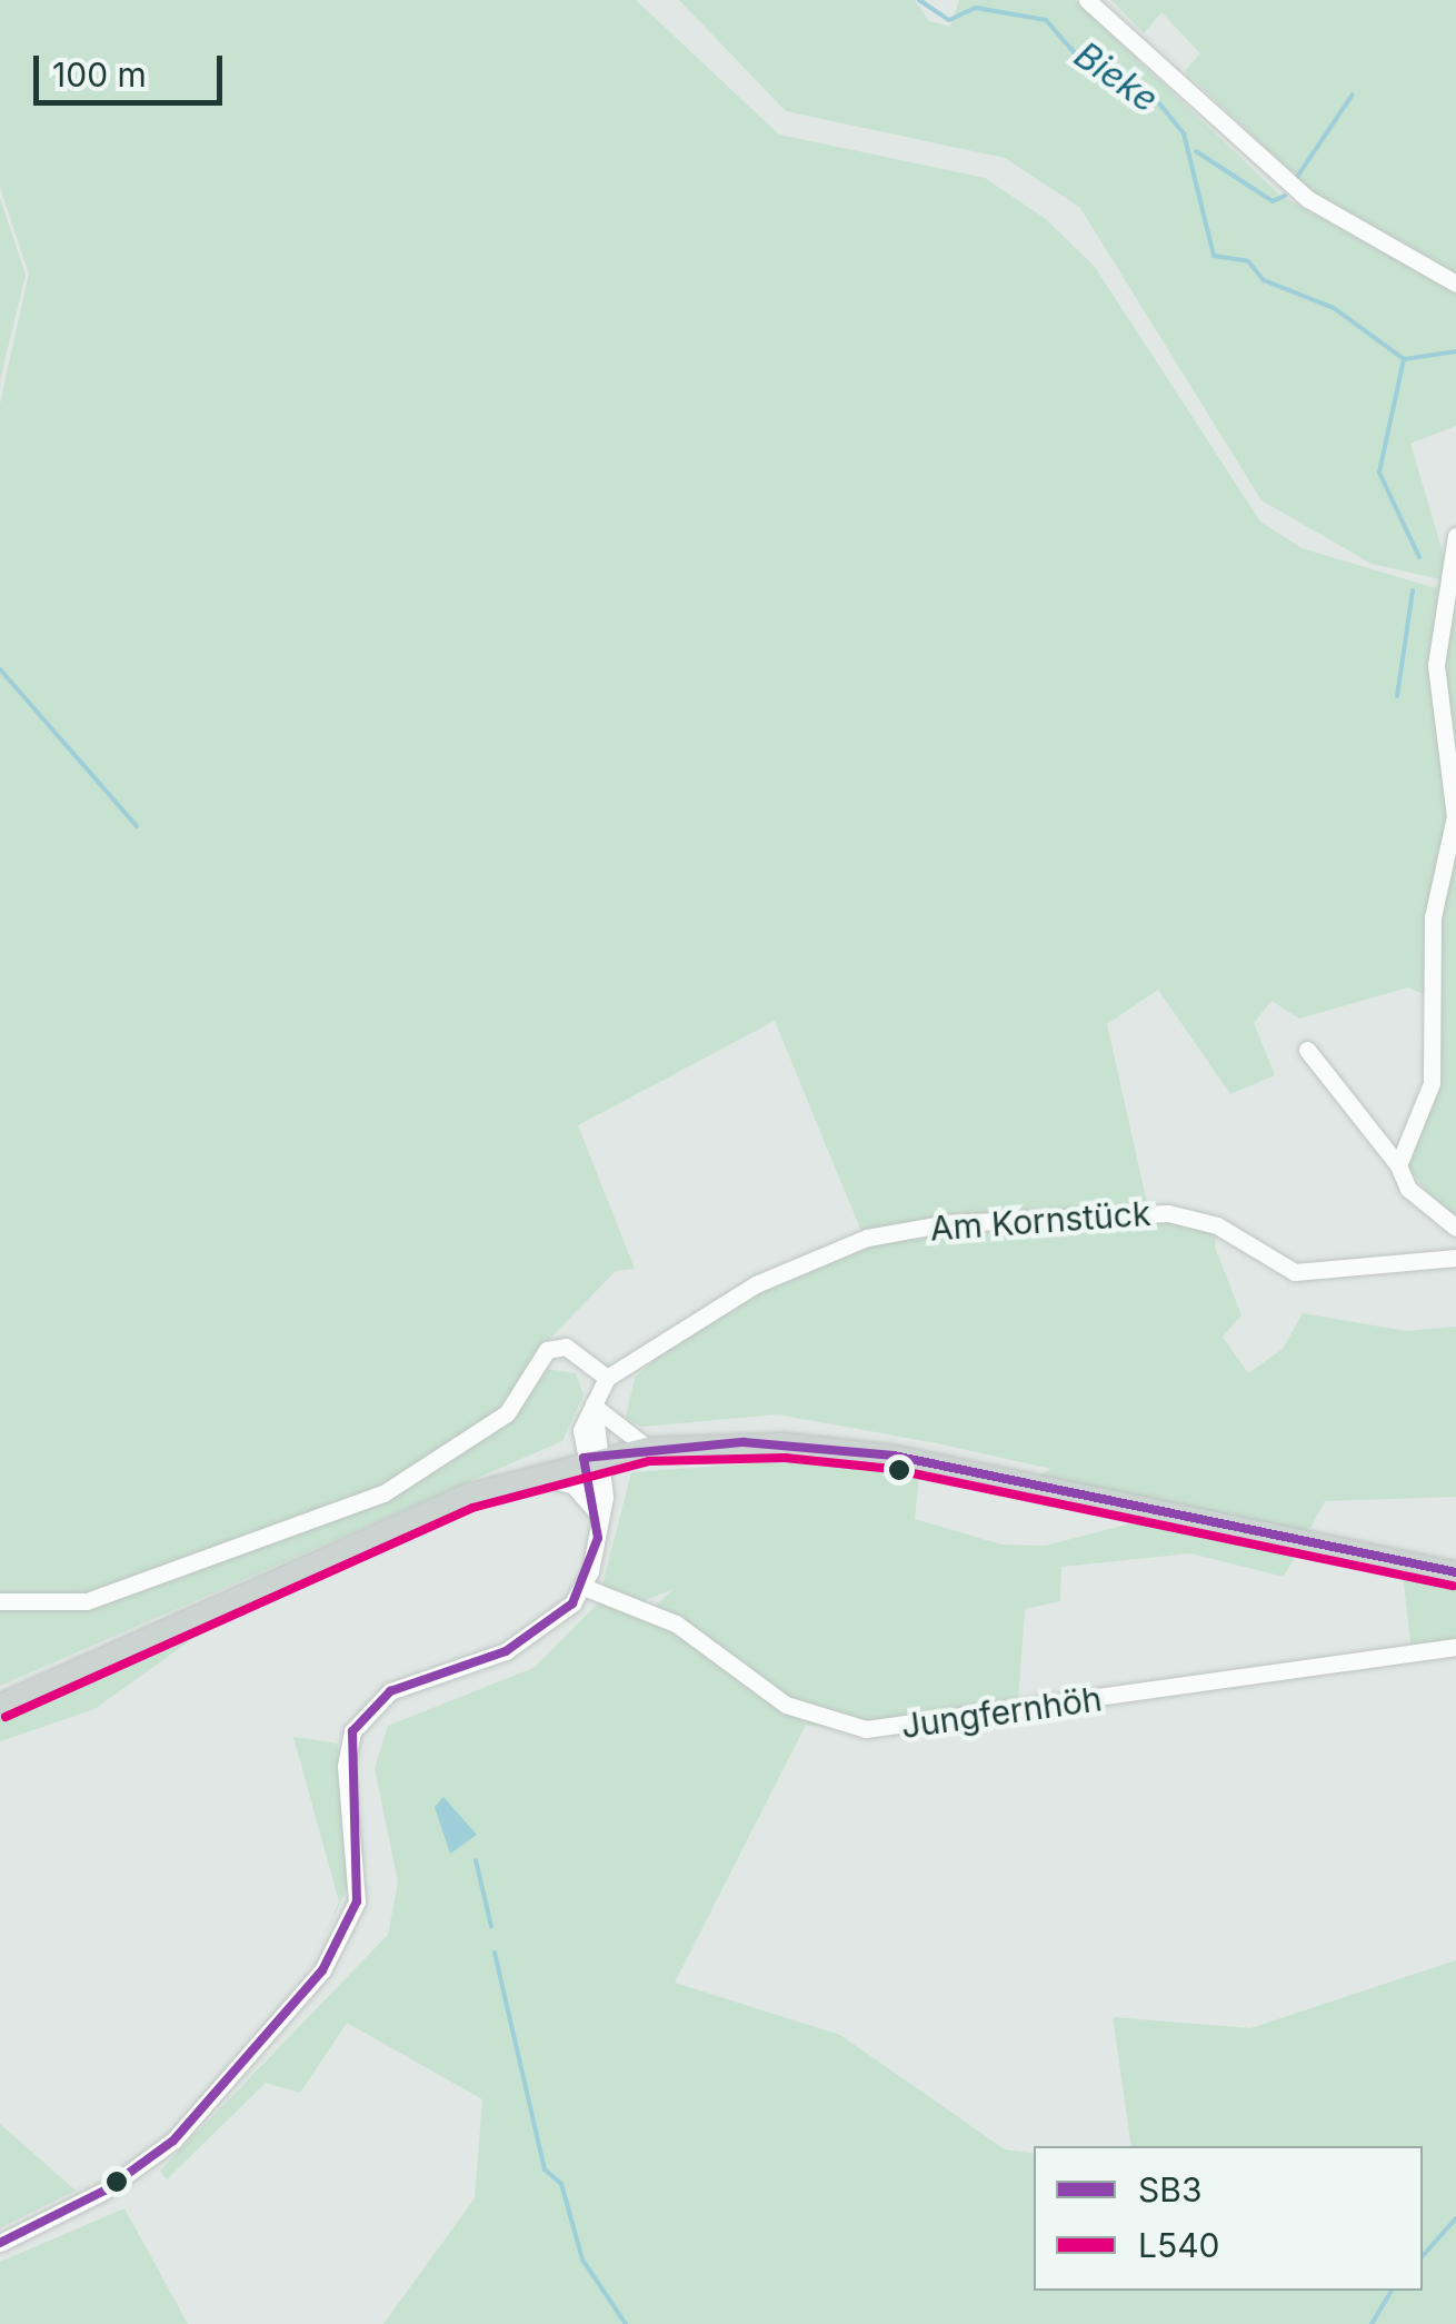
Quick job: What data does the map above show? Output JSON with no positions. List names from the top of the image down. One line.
{"streets":{"street":["Am Kornstück","Jungfernhöh"]},"water":["Bieke"],"lines":["transit line SB3","transit line L540"],"legend":["SB3","L540"],"scale_bar":"100 m"}
